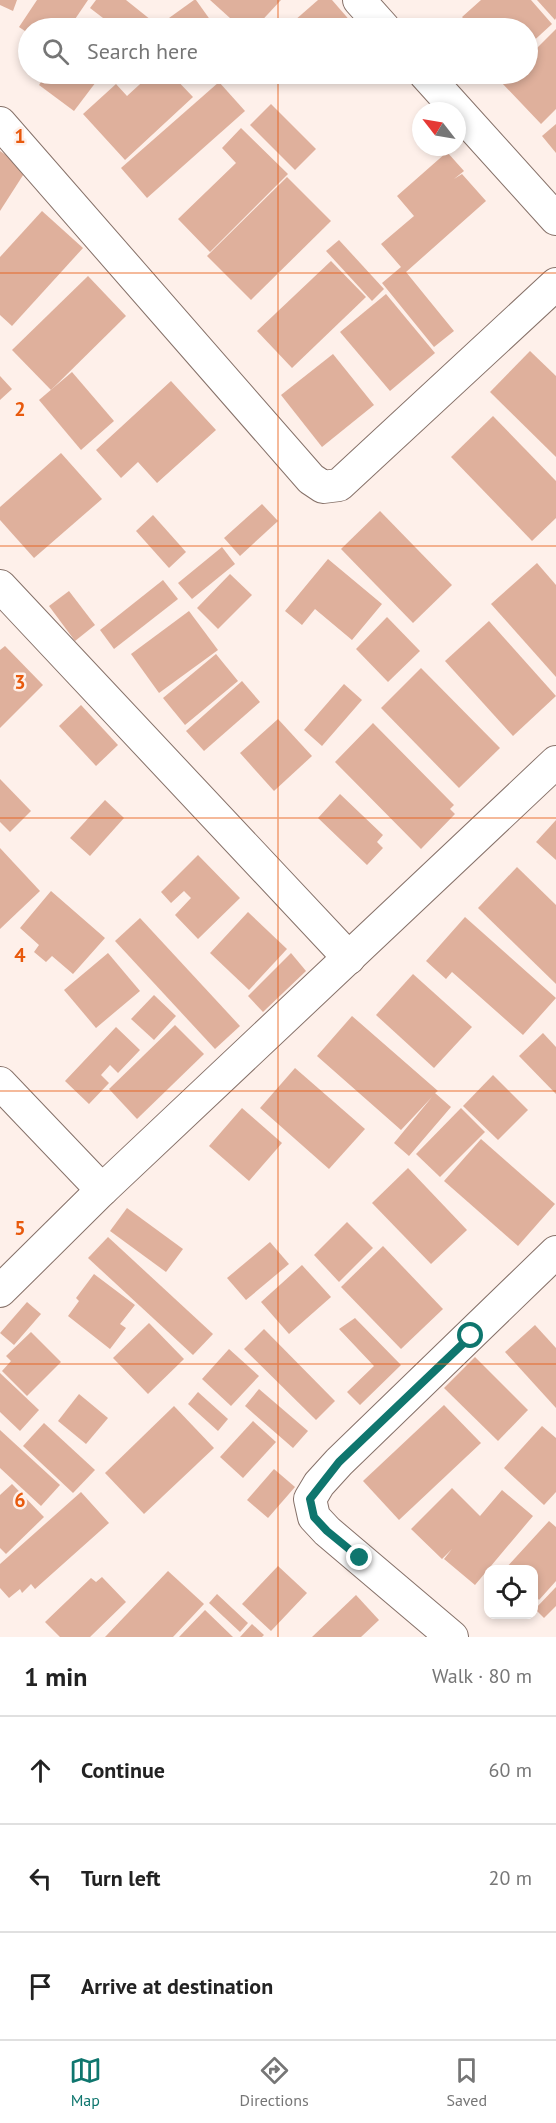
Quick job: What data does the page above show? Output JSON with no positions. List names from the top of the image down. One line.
{"north":"top left","page":{"search":"Search here","heading":["1 min","Walk · 80 m"],"list":[["Continue","60 m"],["Turn left","20 m"],"Arrive at destination"],"nav":["Map","Directions","Saved"]},"grid":{"rows":["1","2","3","4","5","6"]}}
